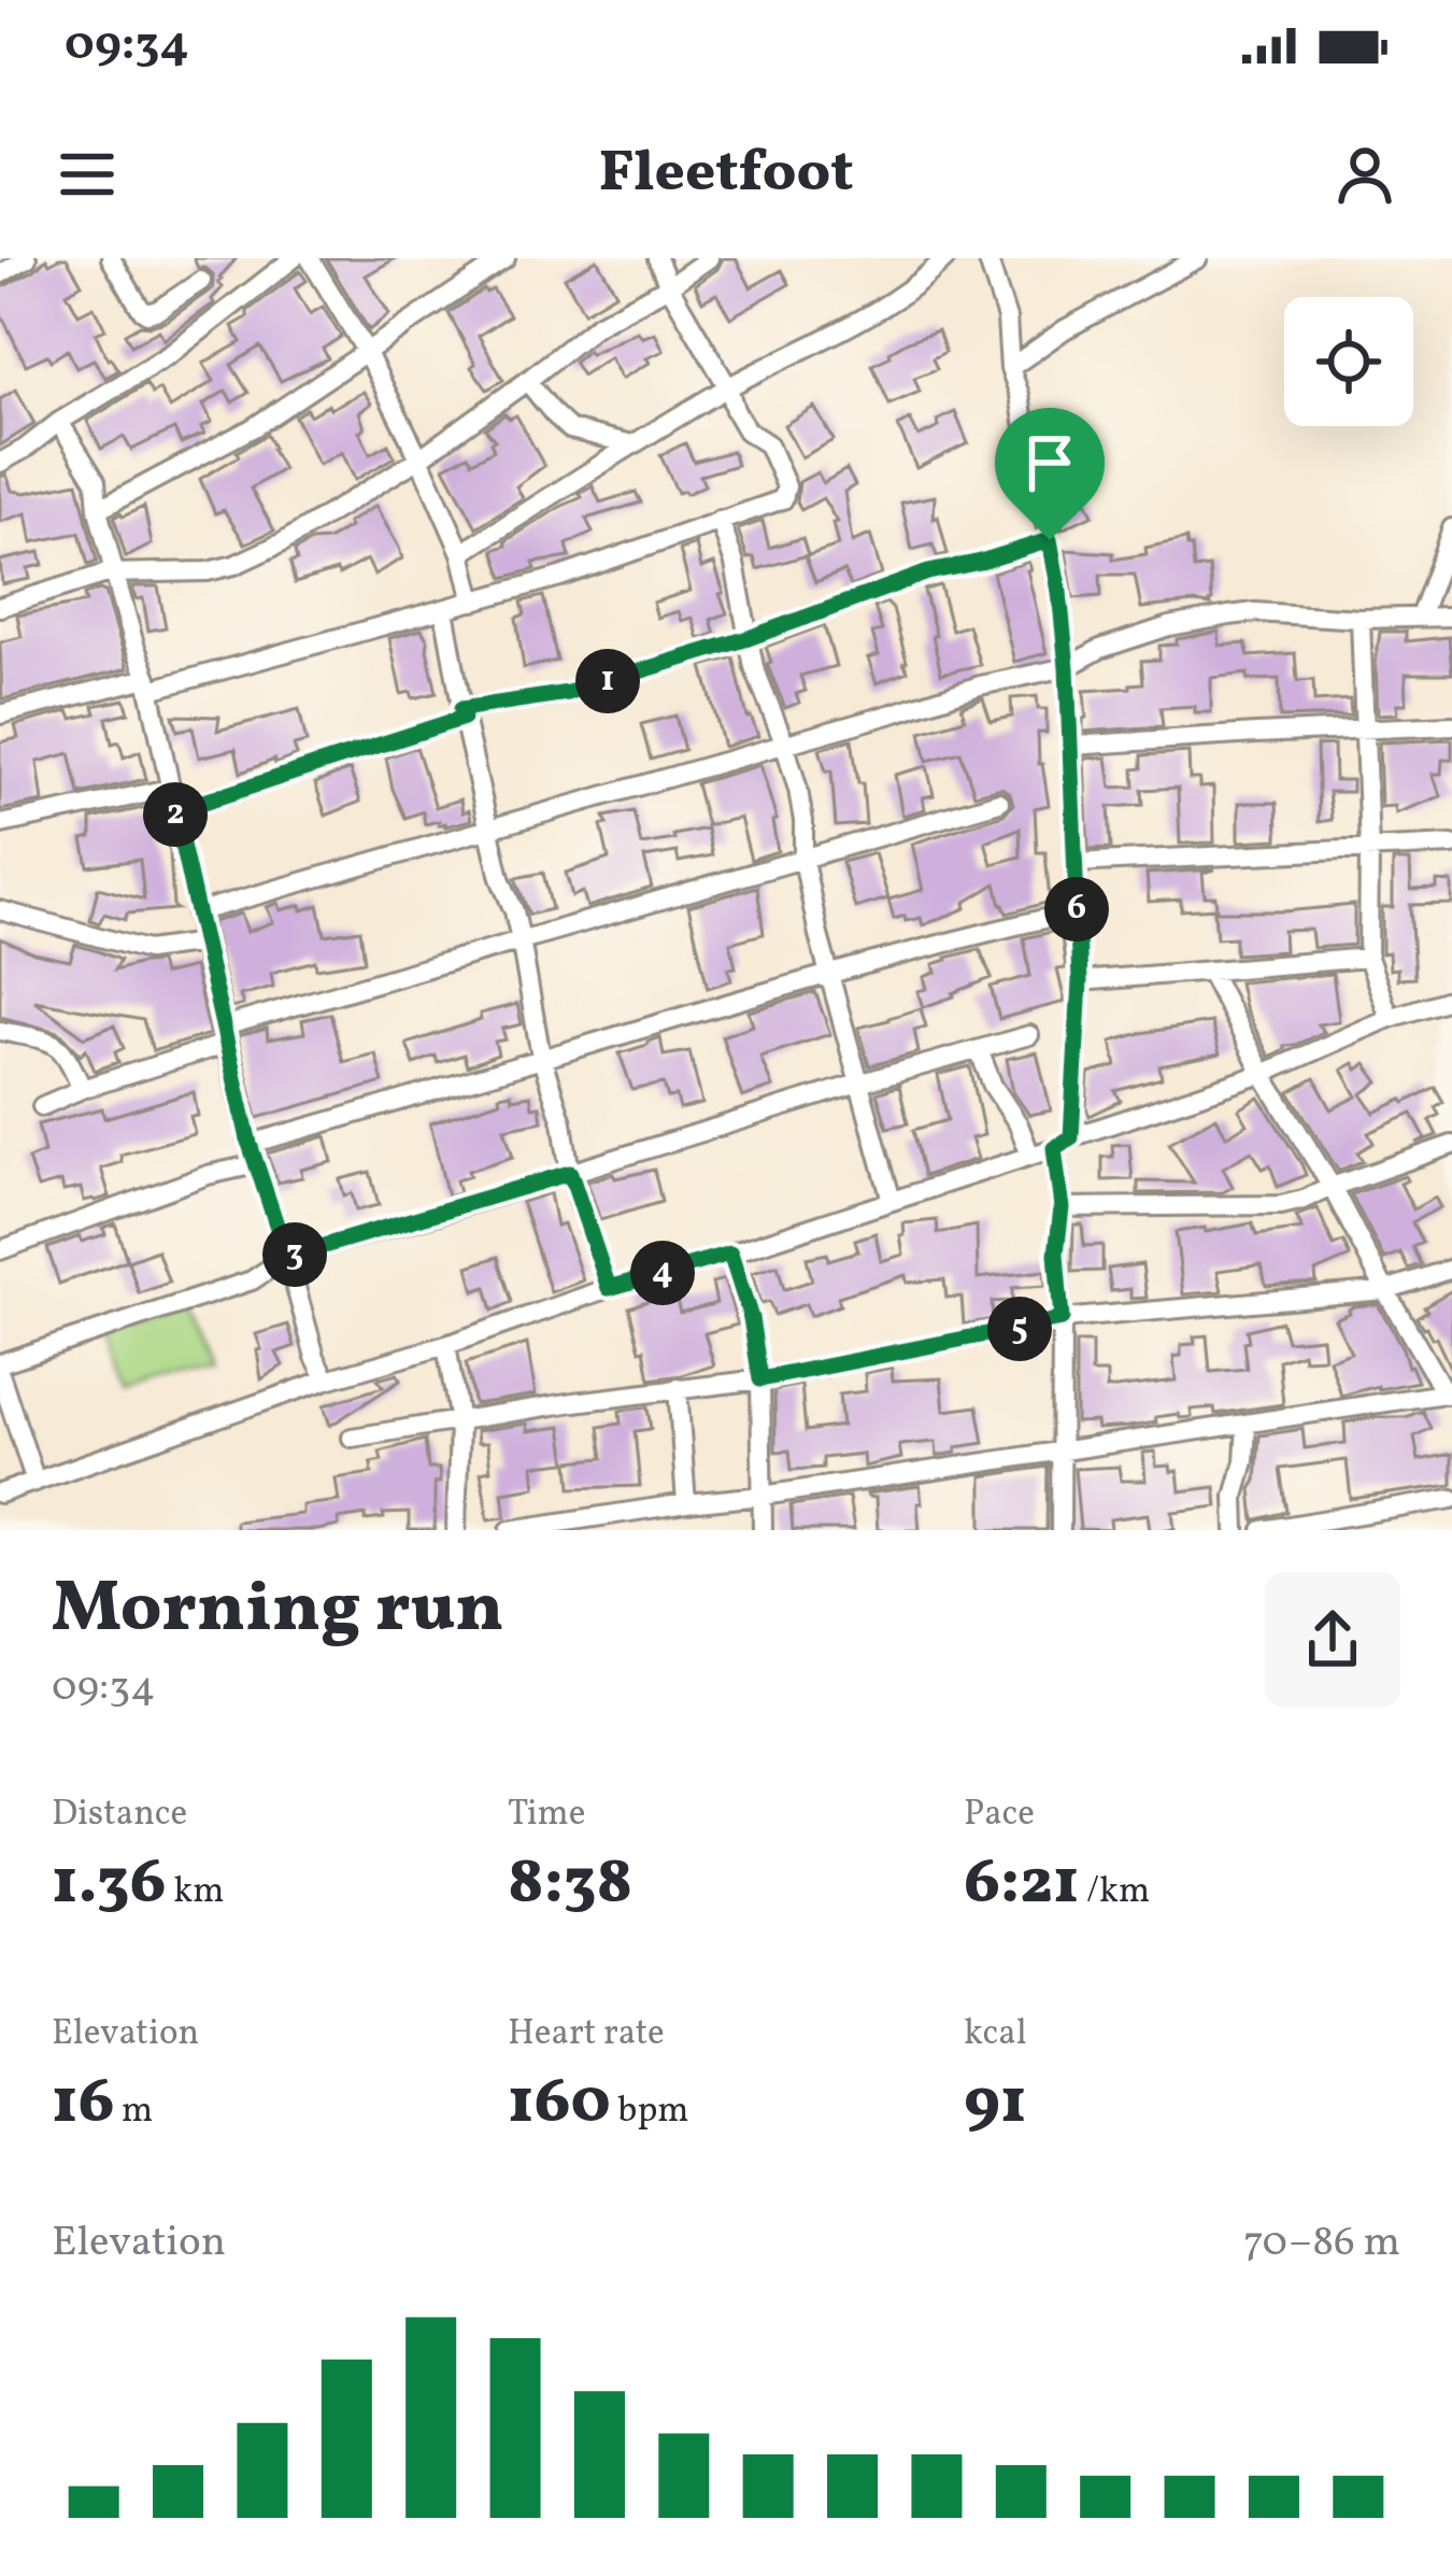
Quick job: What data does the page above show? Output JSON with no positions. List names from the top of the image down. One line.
{"page":{"status":"09:34","header":"Fleetfoot","pins":["1","2","6","3","4","5"],"heading":["Morning run","09:34"],"stats":[["Distance","1.36 km"],["Time","8:38"],["Pace","6:21 /km"],["Elevation","16 m"],["Heart rate","160 bpm"],["kcal","91"]],"chart":["Elevation","70–86 m"]}}
